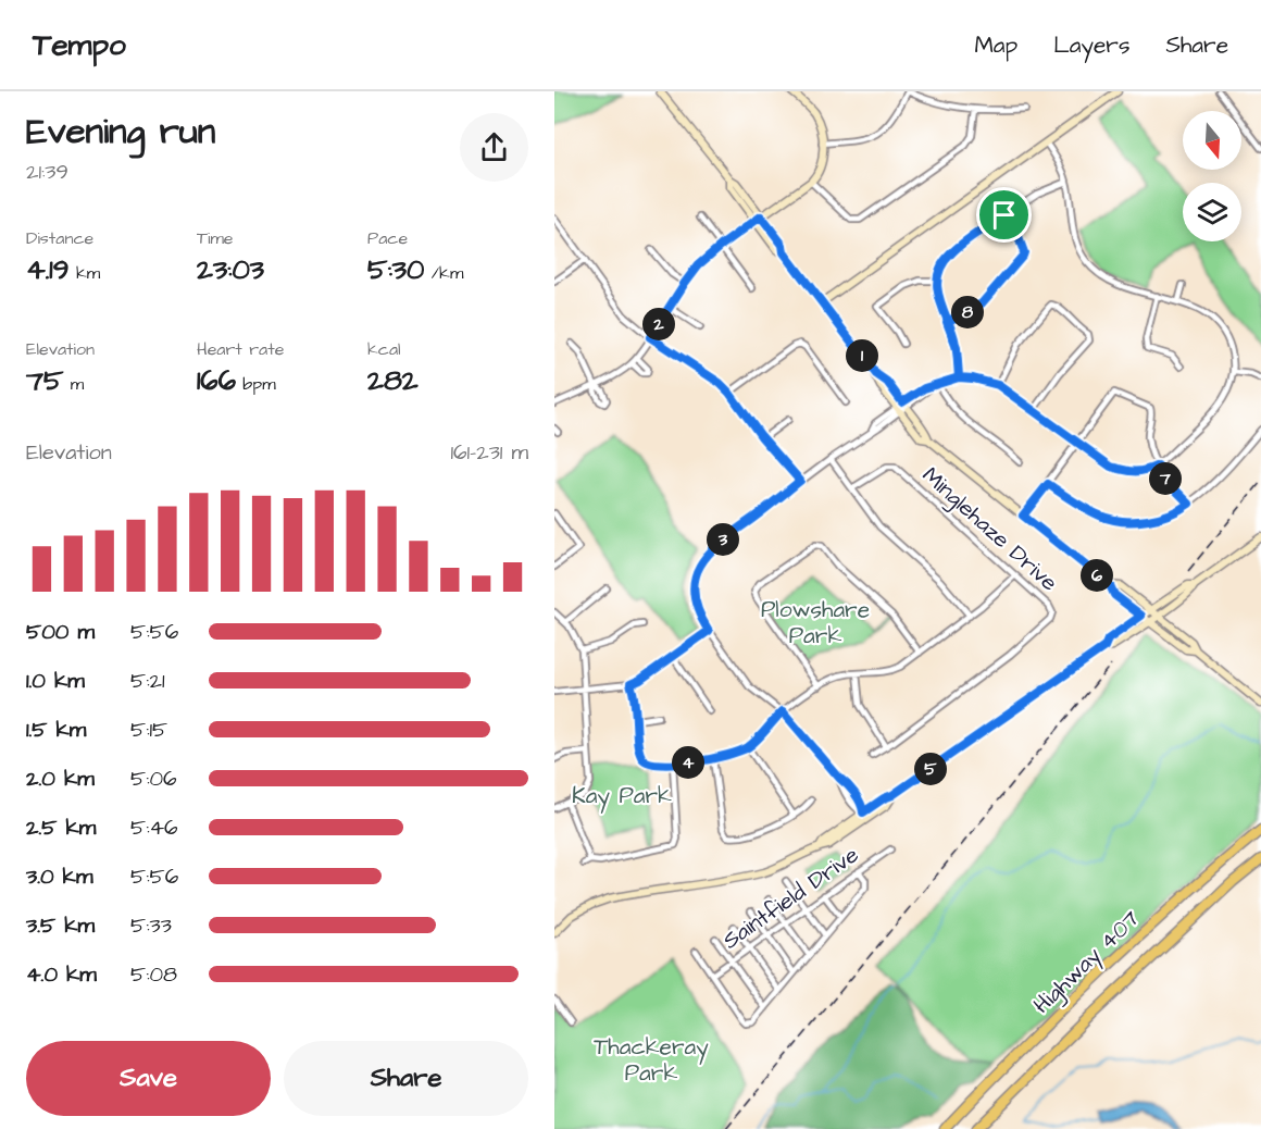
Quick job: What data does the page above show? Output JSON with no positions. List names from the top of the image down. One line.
{"streets":{"highway":["Highway 407"],"street":["Minglehaze Drive","Saintfield Drive"]},"parks":["Plowshare Park","Kay Park","Thackeray Park"],"north":"bottom","page":{"header":"Tempo","nav":["Map","Layers","Share"],"heading":["Evening run","21:39"],"stats":[["Distance","4.19 km"],["Time","23:03"],["Pace","5:30 /km"],["Elevation","75 m"],["Heart rate","166 bpm"],["kcal","282"]],"pins":["8","2","1","7","3","6","4","5"],"chart":["Elevation","161–231 m"],"list":[{"name":"500 m","note":"5:56"},{"name":"1.0 km","note":"5:21"},{"name":"1.5 km","note":"5:15"},{"name":"2.0 km","note":"5:06"},{"name":"2.5 km","note":"5:46"},{"name":"3.0 km","note":"5:56"},{"name":"3.5 km","note":"5:33"},{"name":"4.0 km","note":"5:08"}],"buttons":["Save","Share"]}}
